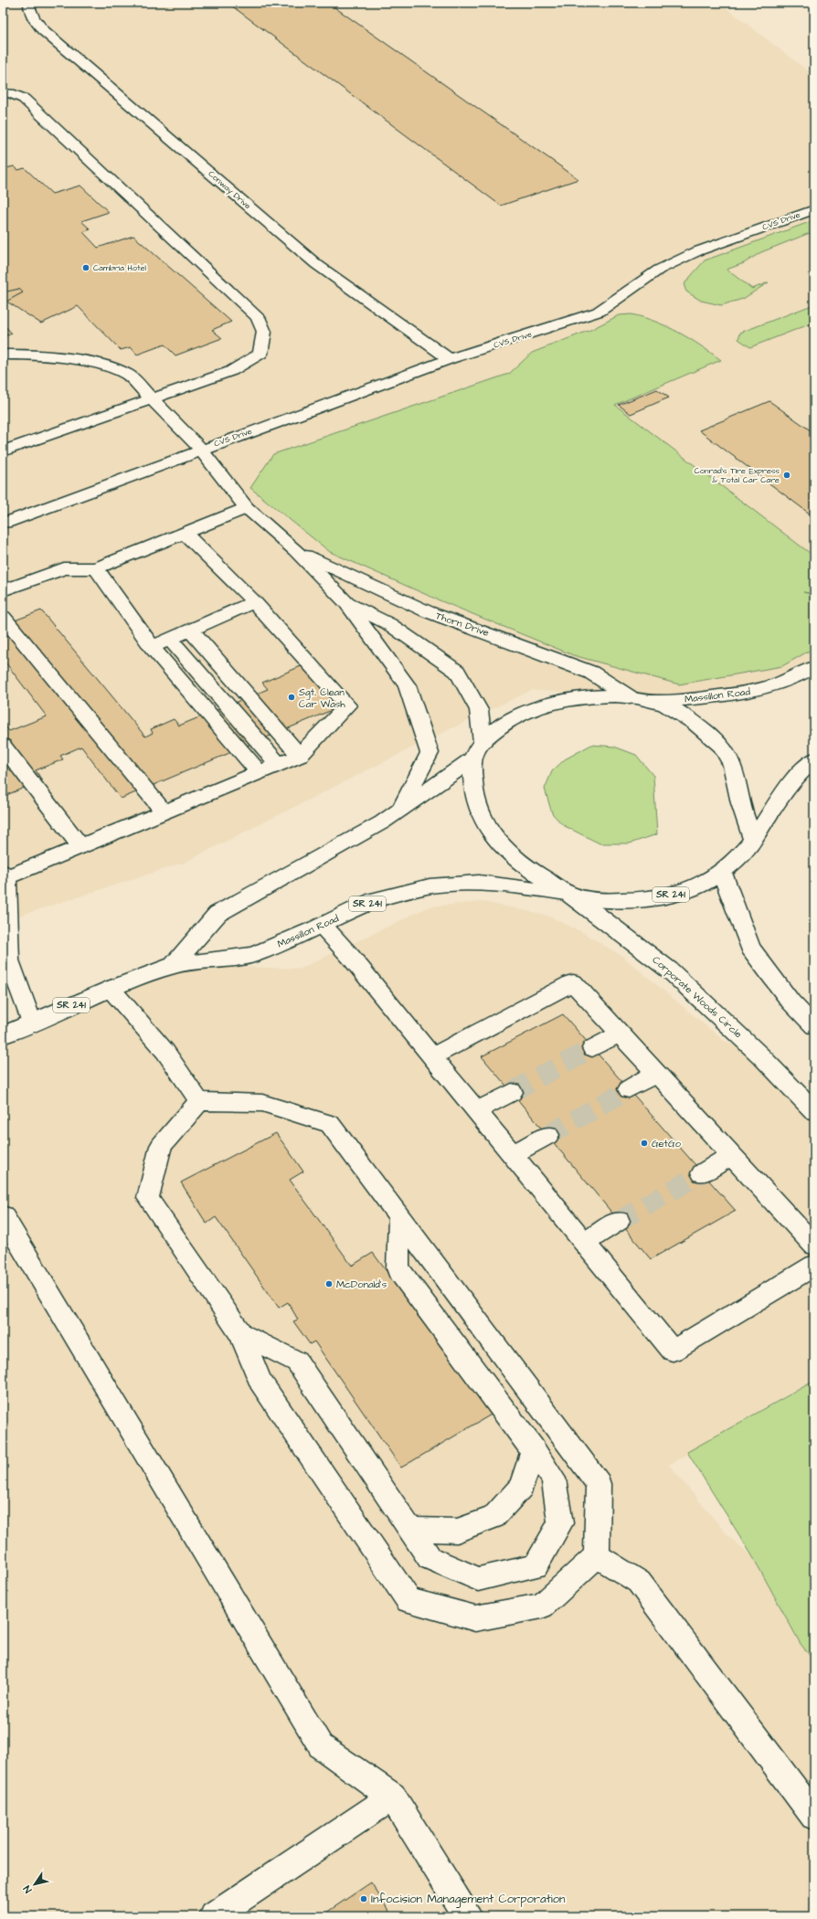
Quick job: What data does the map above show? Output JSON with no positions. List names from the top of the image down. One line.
{"streets":{"main road":["Conway Drive","CVS Drive","Thorn Drive","Massillon Road","SR 241","Corporate Woods Circle"]},"crossings":[["Conway Drive","CVS Drive"],["CVS Drive","Thorn Drive"],["Thorn Drive","Massillon Road"],["Thorn Drive","SR 241"],["Massillon Road","SR 241"],["Massillon Road","Corporate Woods Circle"],["SR 241","Corporate Woods Circle"]],"places":["Cambria Hotel","Conrad's Tire Express & Total Car Care","Sgt. Clean Car Wash","GetGo","McDonald's","Infocision Management Corporation"],"north":"bottom left"}
